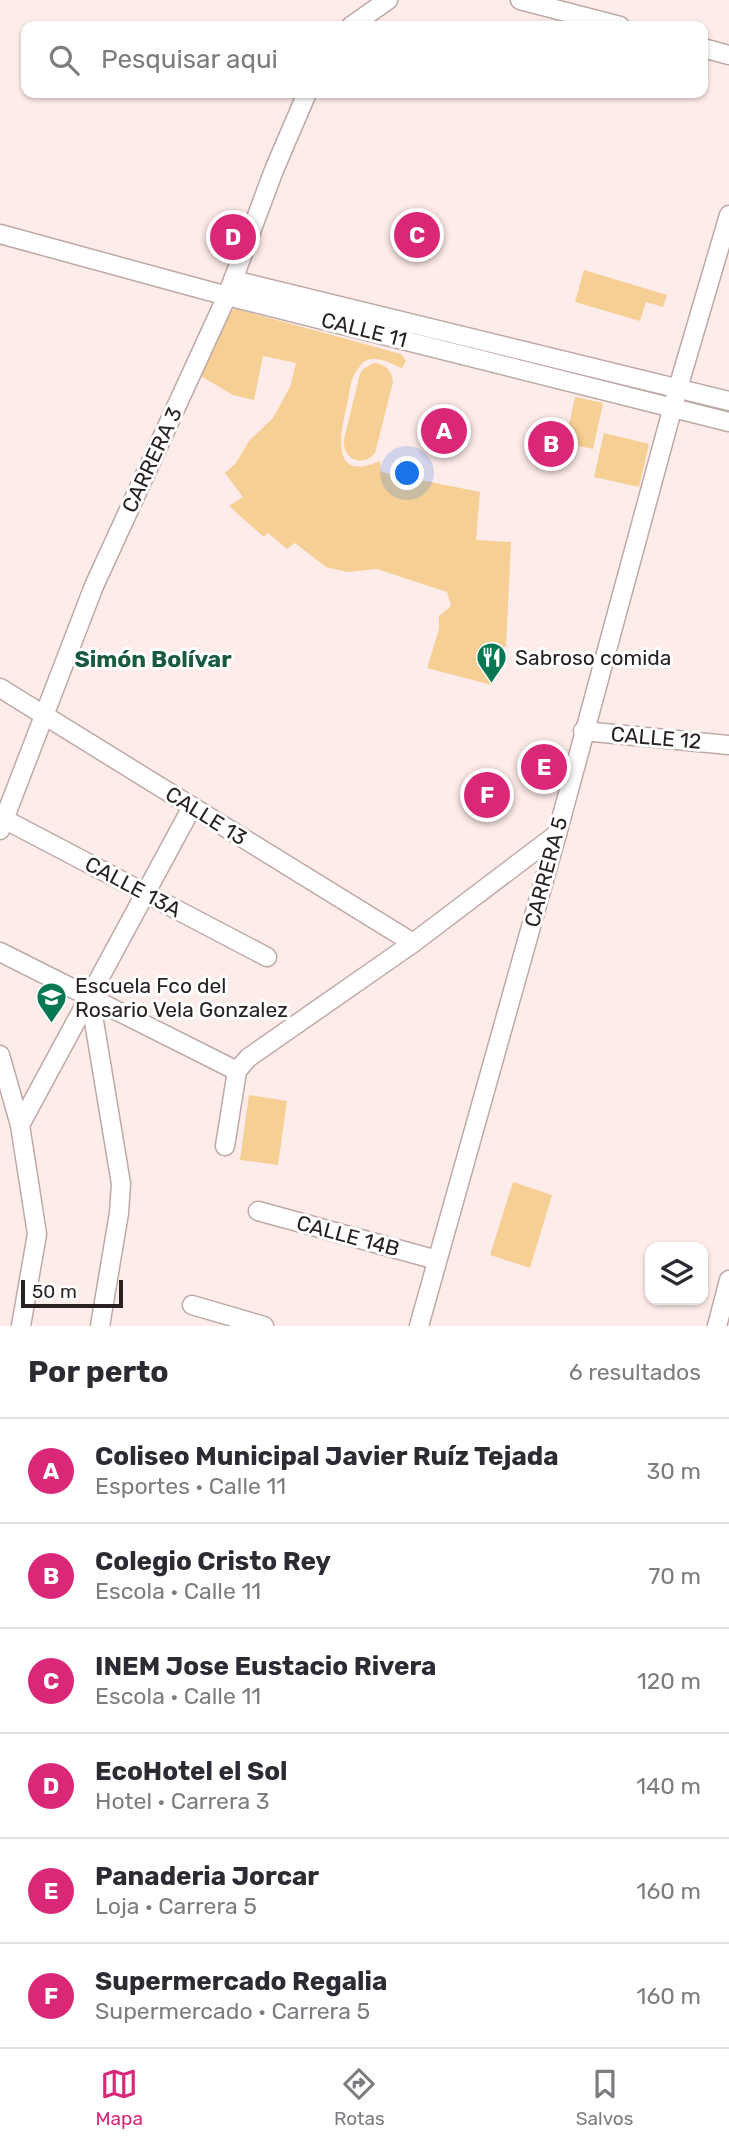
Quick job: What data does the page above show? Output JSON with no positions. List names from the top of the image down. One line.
{"streets":{"street":["CALLE 11","CARRERA 3","CALLE 12","CALLE 13","CARRERA 5","CALLE 13A","CALLE 14B"]},"crossings":[["CALLE 11","CARRERA 3"],["CALLE 11","CARRERA 5"],["CARRERA 3","CALLE 13"],["CARRERA 3","CALLE 13A"],["CALLE 12","CARRERA 5"],["CARRERA 5","CALLE 14B"]],"districts":["Simón Bolívar"],"places":{"restaurant":["Sabroso comida"],"school or university":["Escuela Fco del Rosario Vela Gonzalez"]},"scale_bar":"50 m","page":{"search":"Pesquisar aqui","pins":["C","D","A","B","E","F"],"scale":"50 m","heading":["Por perto","6 resultados"],"list":[{"mark":"A","name":"Coliseo Municipal Javier Ruíz Tejada","note":"Esportes · Calle 11","value":"30 m"},{"mark":"B","name":"Colegio Cristo Rey","note":"Escola · Calle 11","value":"70 m"},{"mark":"C","name":"INEM Jose Eustacio Rivera","note":"Escola · Calle 11","value":"120 m"},{"mark":"D","name":"EcoHotel el Sol","note":"Hotel · Carrera 3","value":"140 m"},{"mark":"E","name":"Panaderia Jorcar","note":"Loja · Carrera 5","value":"160 m"},{"mark":"F","name":"Supermercado Regalia","note":"Supermercado · Carrera 5","value":"160 m"}],"nav":["Mapa","Rotas","Salvos"]}}
